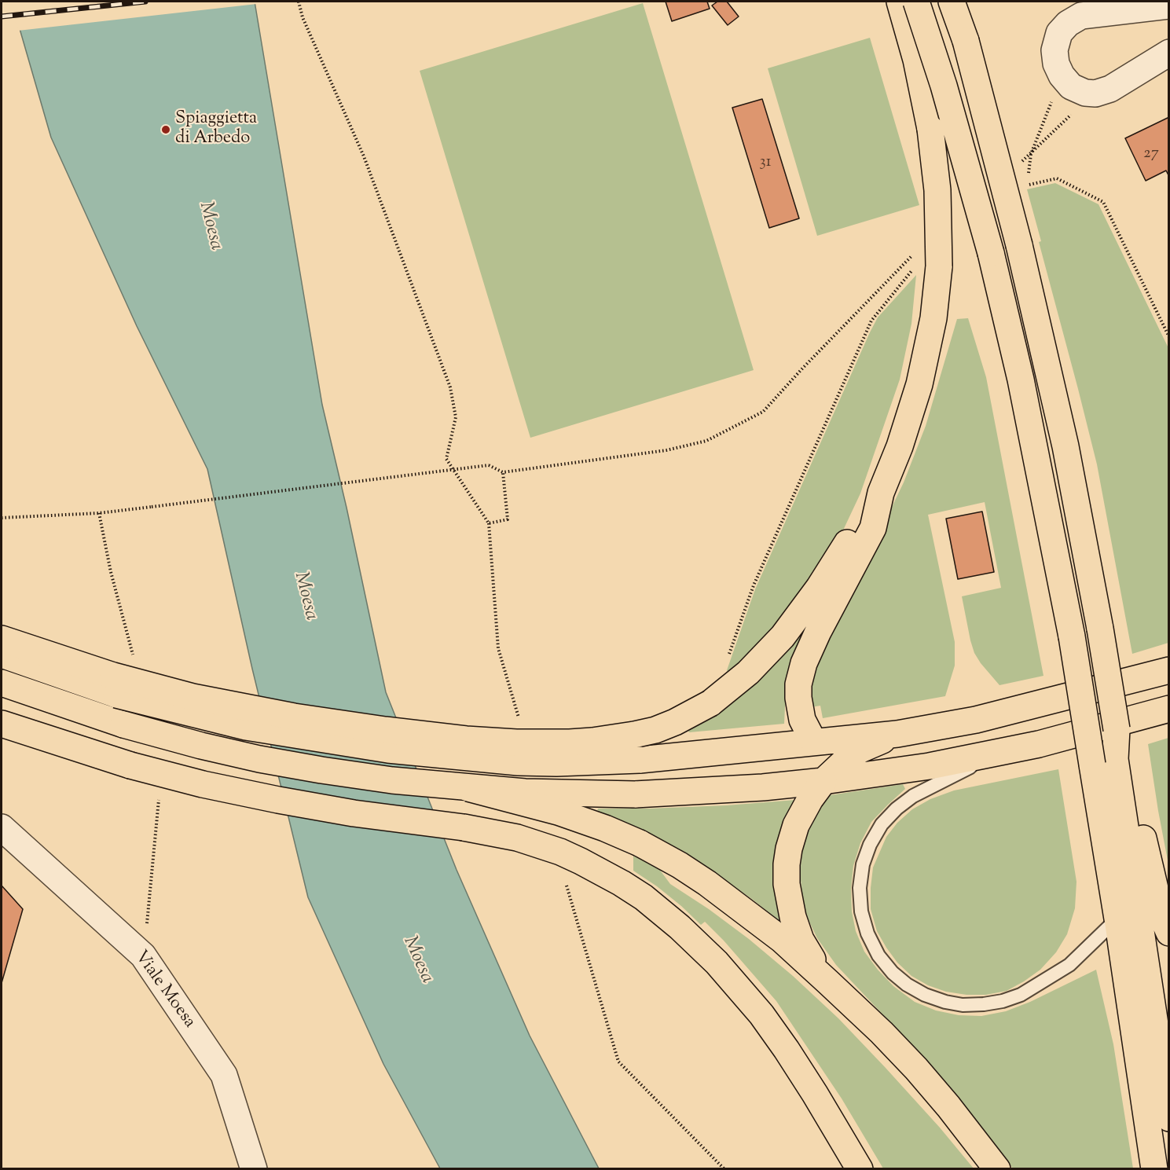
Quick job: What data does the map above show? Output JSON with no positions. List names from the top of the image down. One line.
{"streets":{"street":["Viale Moesa"]},"water":["Moesa"],"places":["Spiaggietta di Arbedo"],"house_numbers":["27","31"]}
